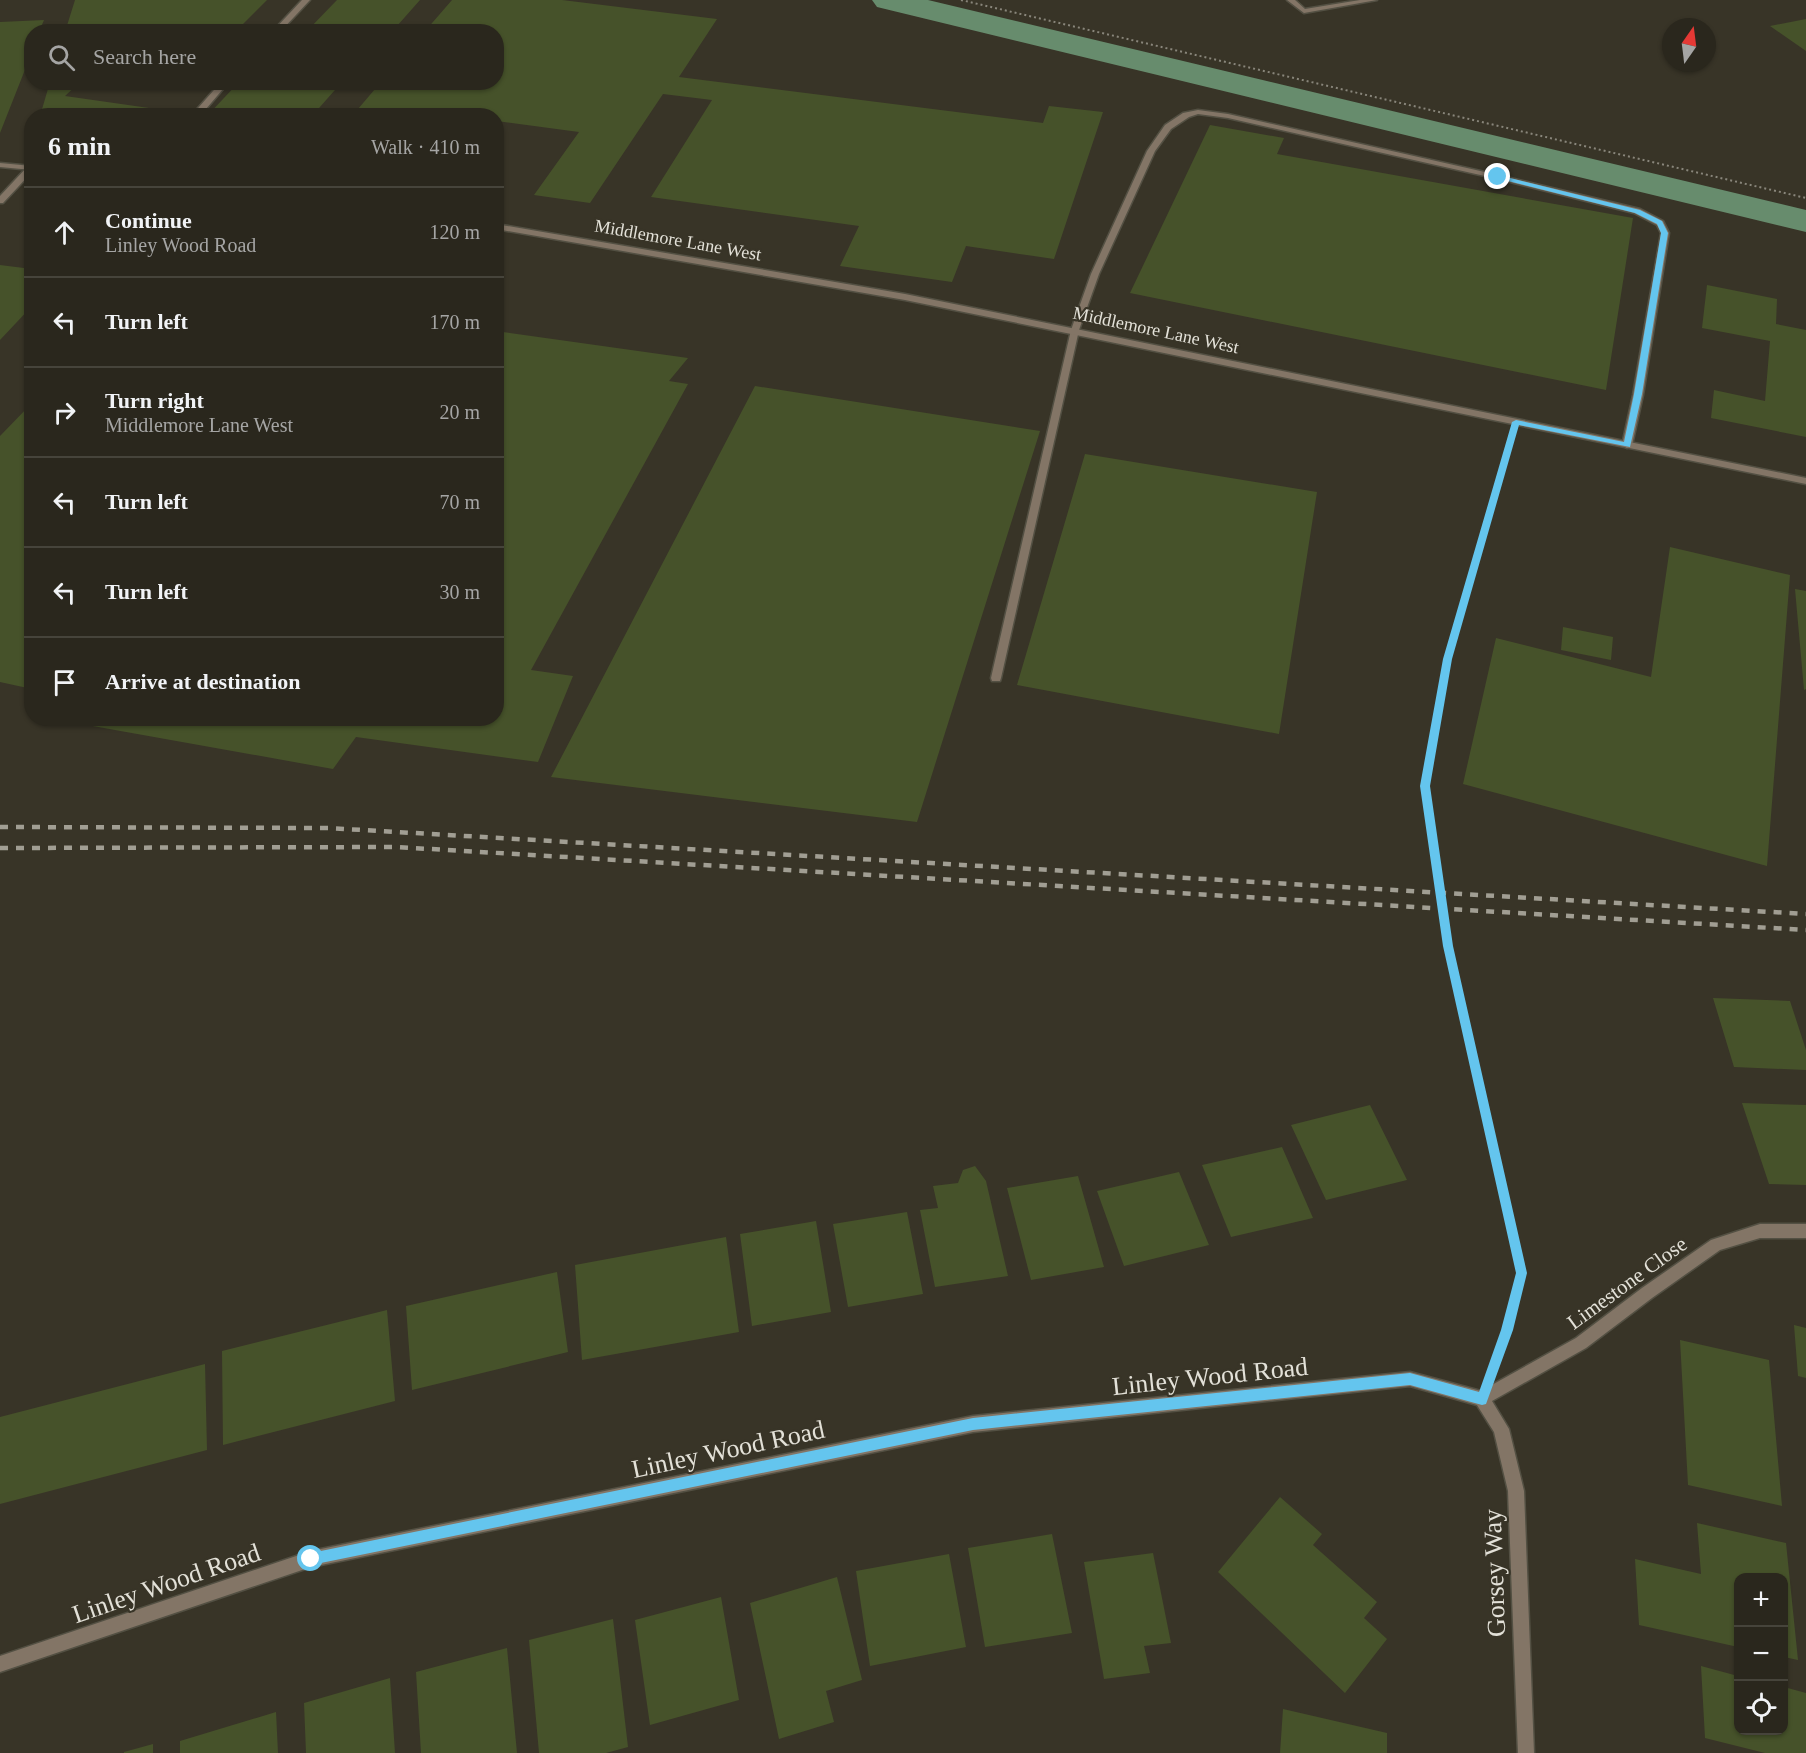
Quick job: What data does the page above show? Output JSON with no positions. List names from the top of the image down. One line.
{"streets":{"street":["Middlemore Lane West","Limestone Close","Linley Wood Road","Gorsey Way"]},"crossings":[["Limestone Close","Linley Wood Road"],["Limestone Close","Gorsey Way"],["Linley Wood Road","Gorsey Way"]],"north":"top","page":{"search":"Search here","heading":["6 min","Walk · 410 m"],"list":[["Continue","Linley Wood Road","120 m"],["Turn left","170 m"],["Turn right","Middlemore Lane West","20 m"],["Turn left","70 m"],["Turn left","30 m"],"Arrive at destination"],"map_buttons":["+","−"]}}
